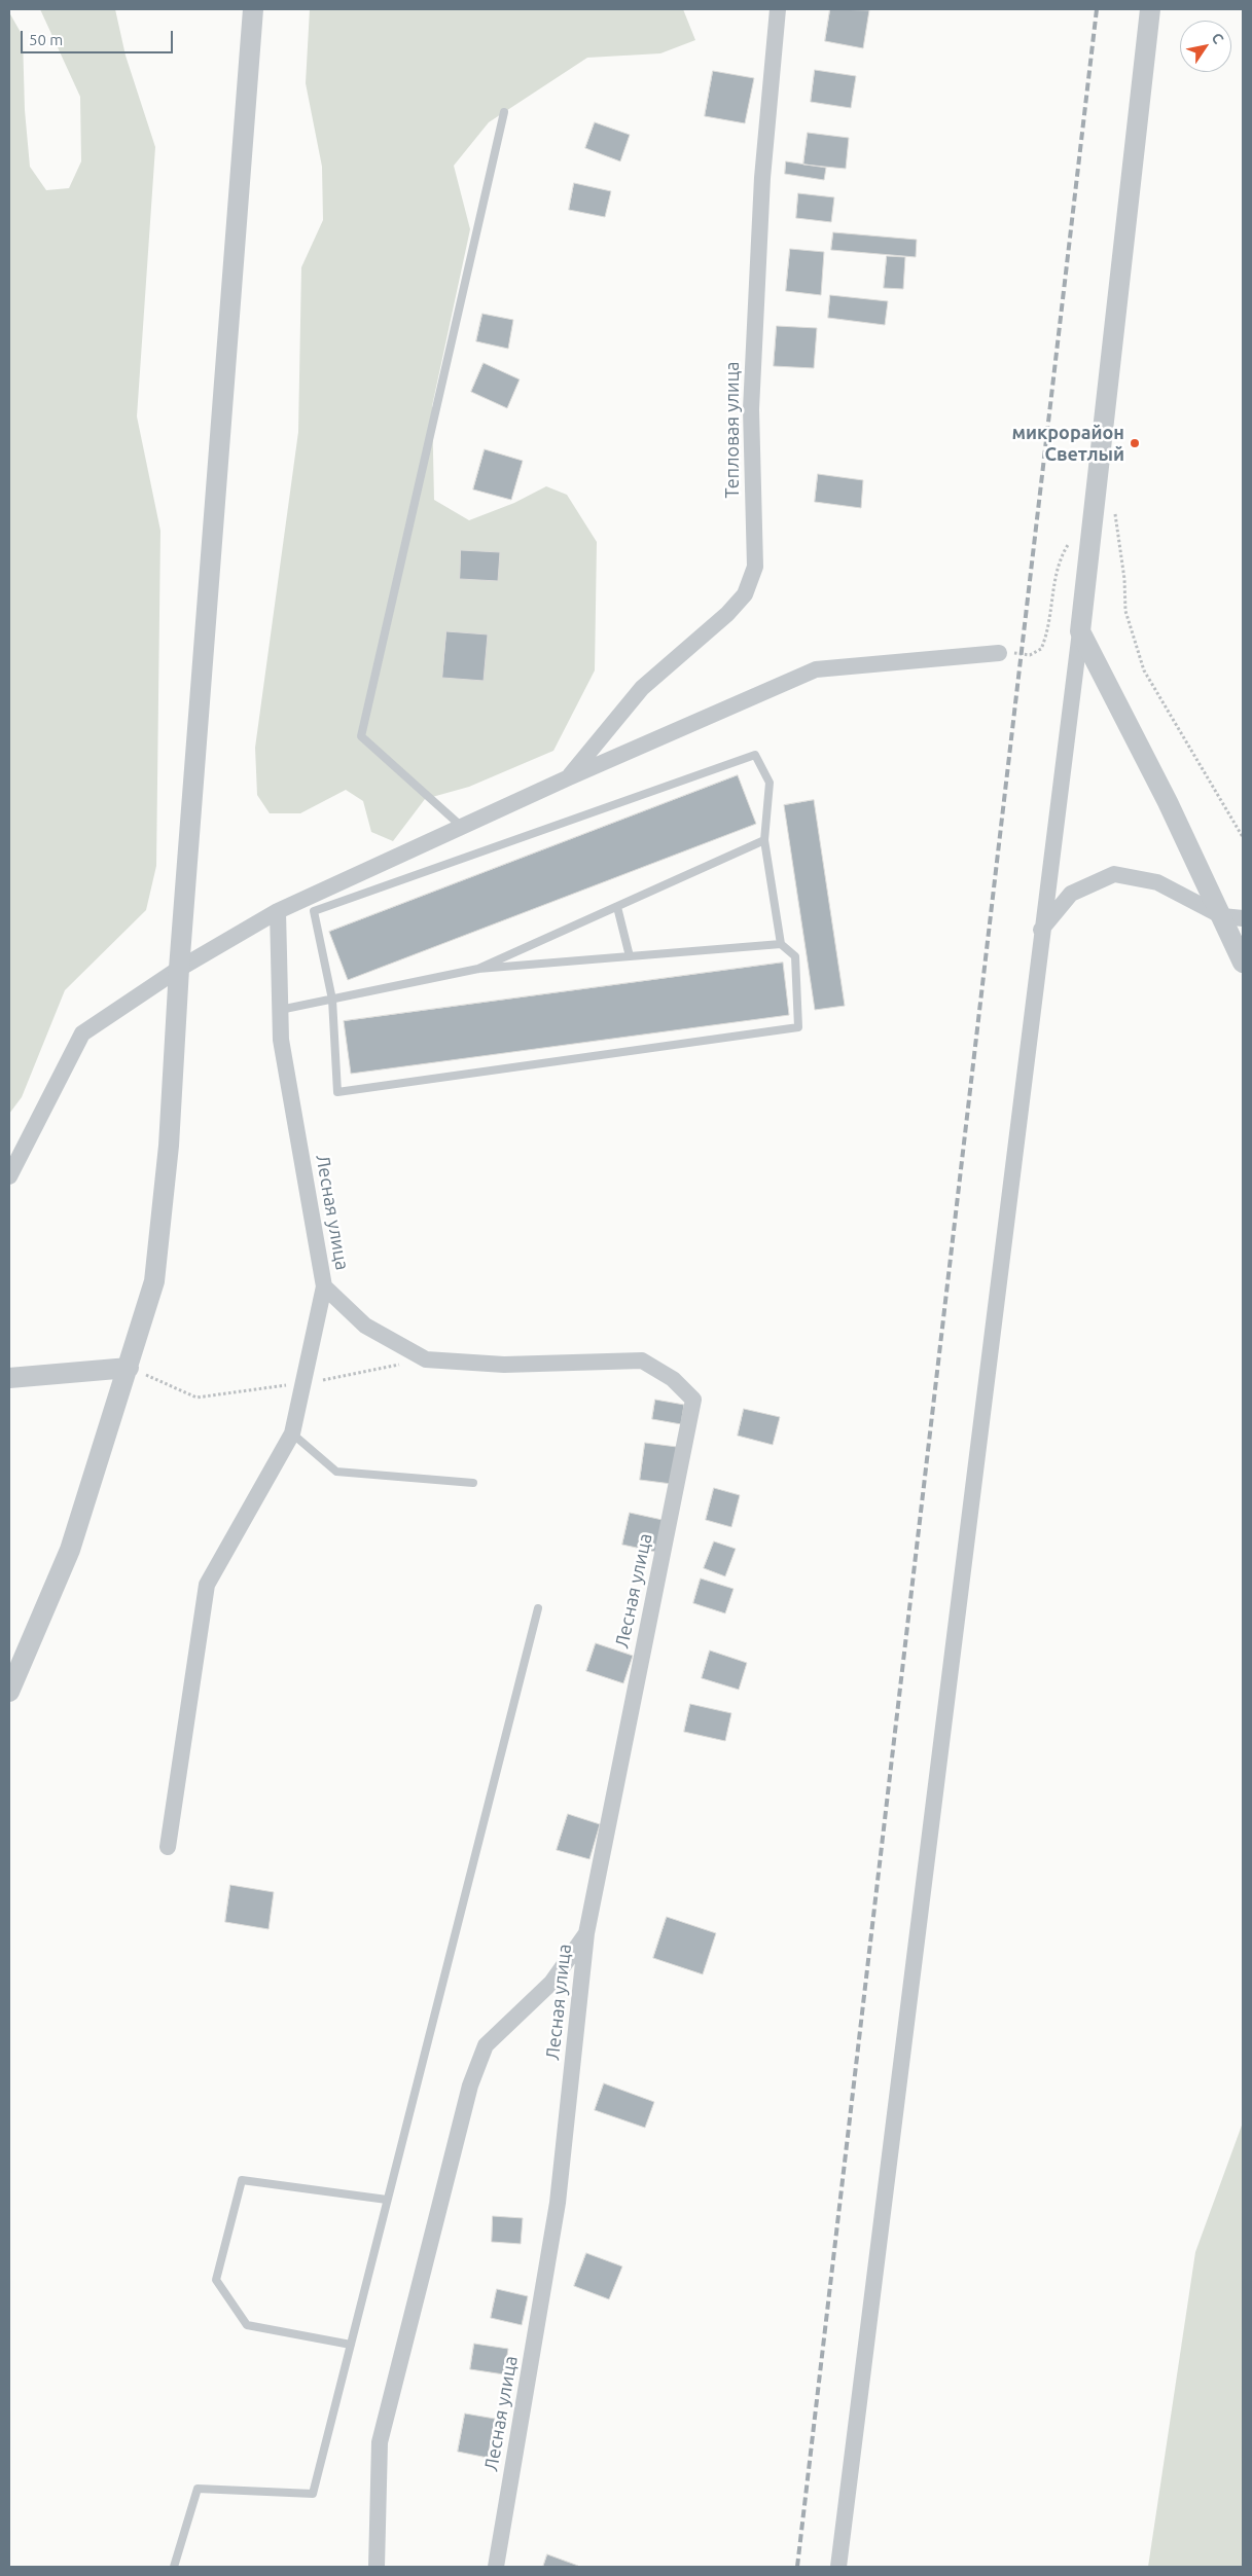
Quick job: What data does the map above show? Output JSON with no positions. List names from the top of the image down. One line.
{"streets":{"street":["Тепловая улица","Лесная улица"]},"places":["микрорайон Светлый"],"scale_bar":"50 m","north":"top right"}
